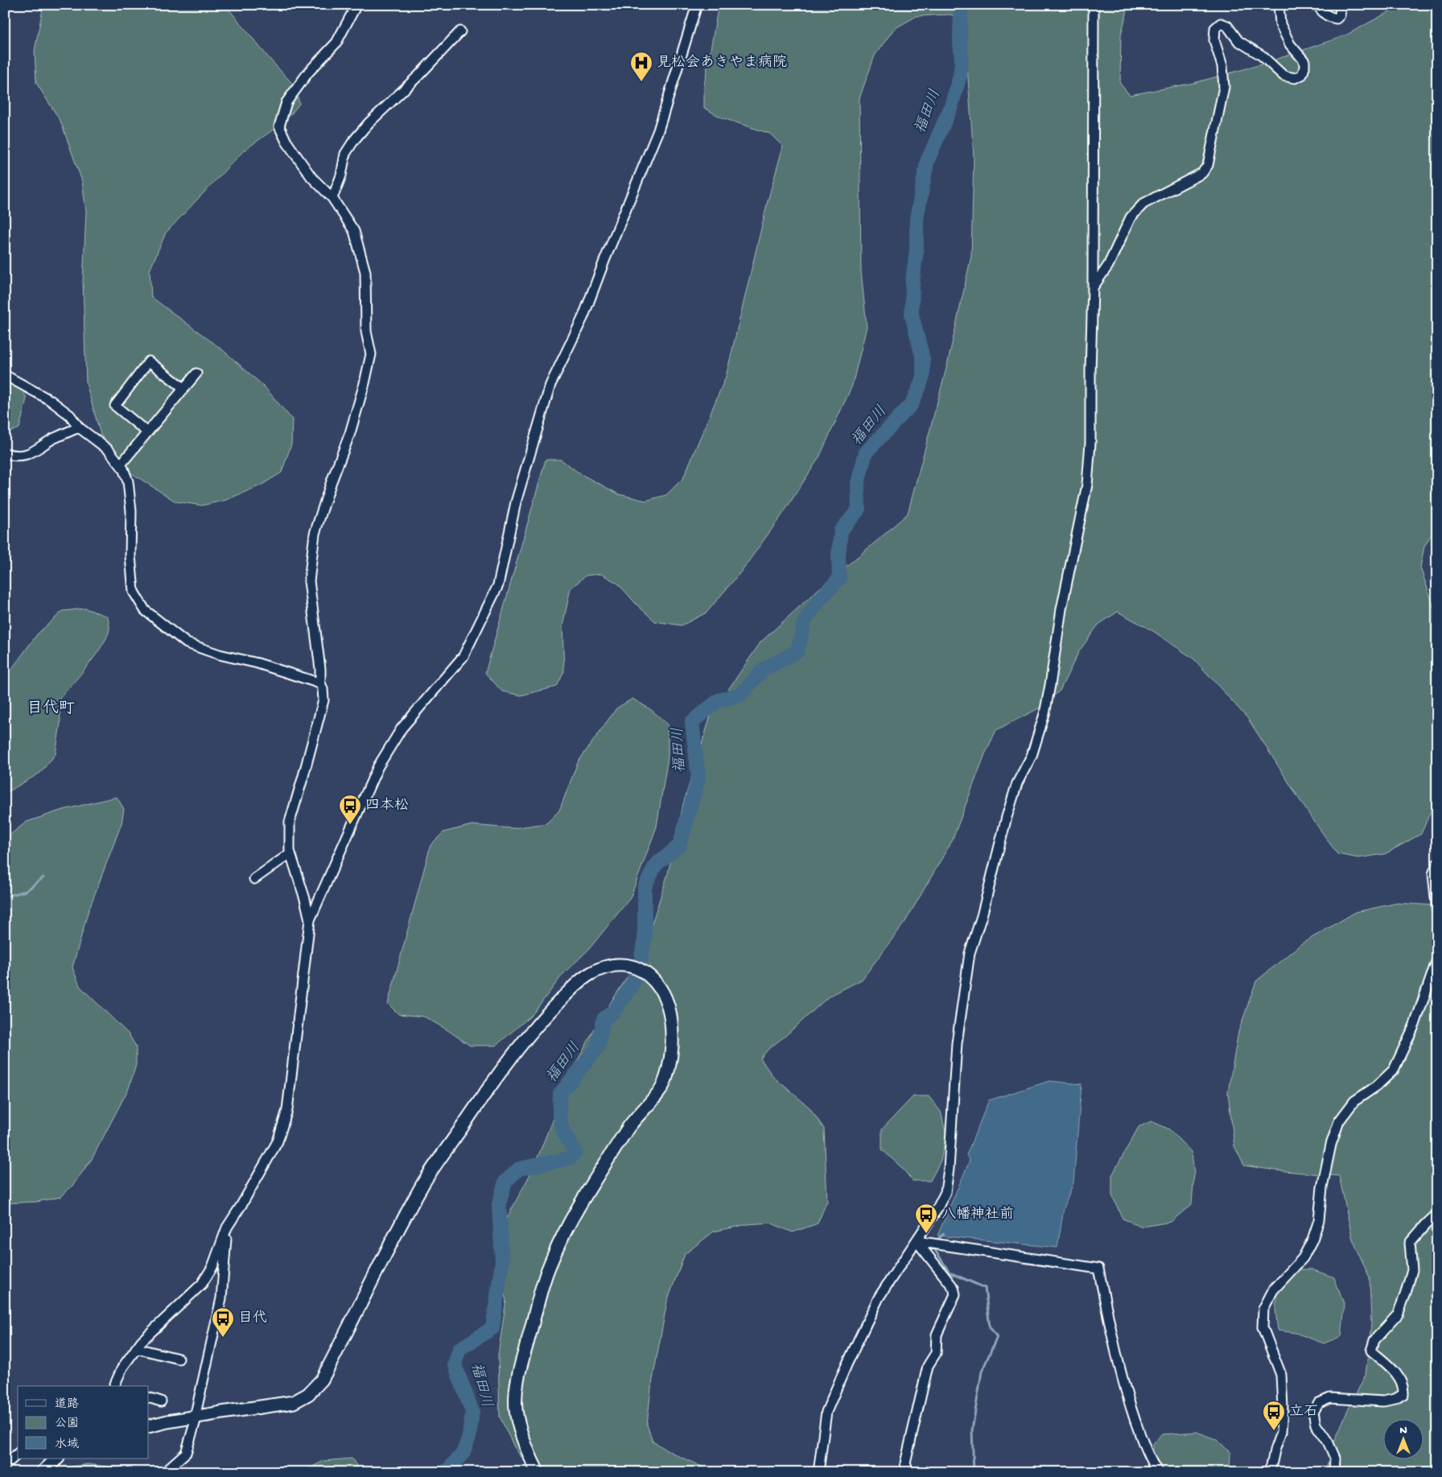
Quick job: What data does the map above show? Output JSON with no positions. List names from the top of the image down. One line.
{"districts":["目代町"],"water":["福田川"],"places":{"hospital":["見松会あきやま病院"],"bus stop":["四本松","八幡神社前","目代","立石"]},"legend":["道路","公園","水域"],"north":"top"}
